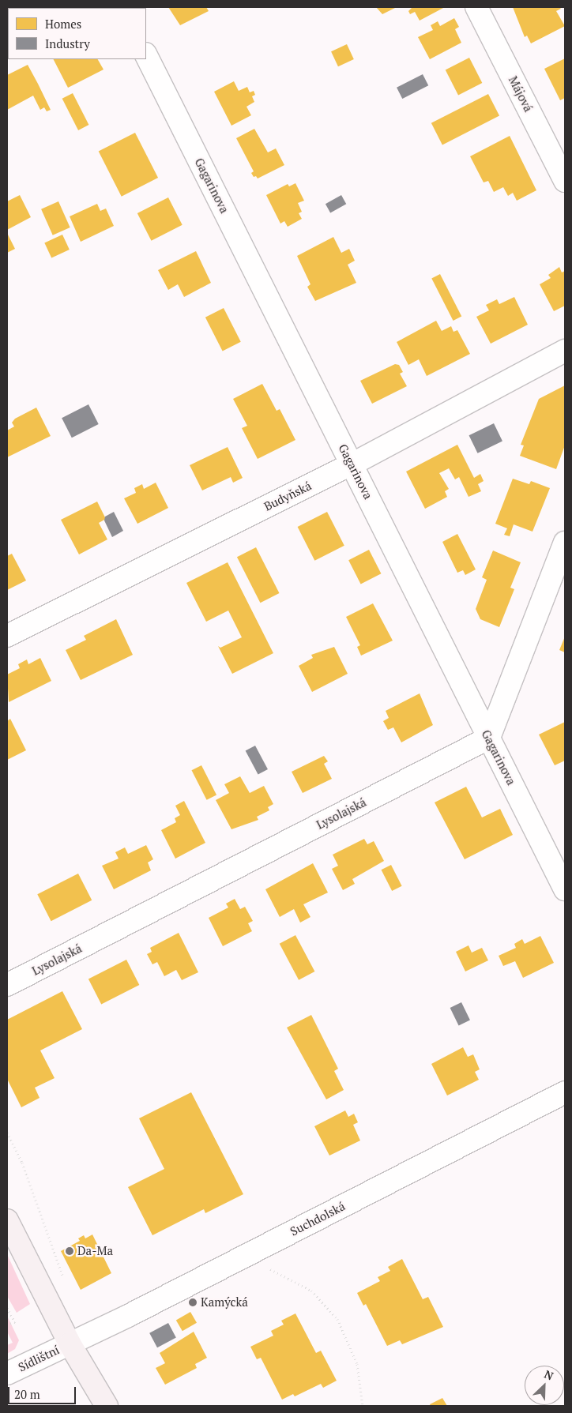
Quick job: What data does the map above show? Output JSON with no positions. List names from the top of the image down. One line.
{"streets":{"street":["Májová","Gagarinova","Budyňská","Lysolajská","Suchdolská","Sídlištní"]},"crossings":[["Gagarinova","Budyňská"],["Gagarinova","Lysolajská"],["Suchdolská","Sídlištní"]],"places":["Da-Ma","Kamýcká"],"legend":["Homes","Industry"],"scale_bar":"20 m","north":"top right"}
